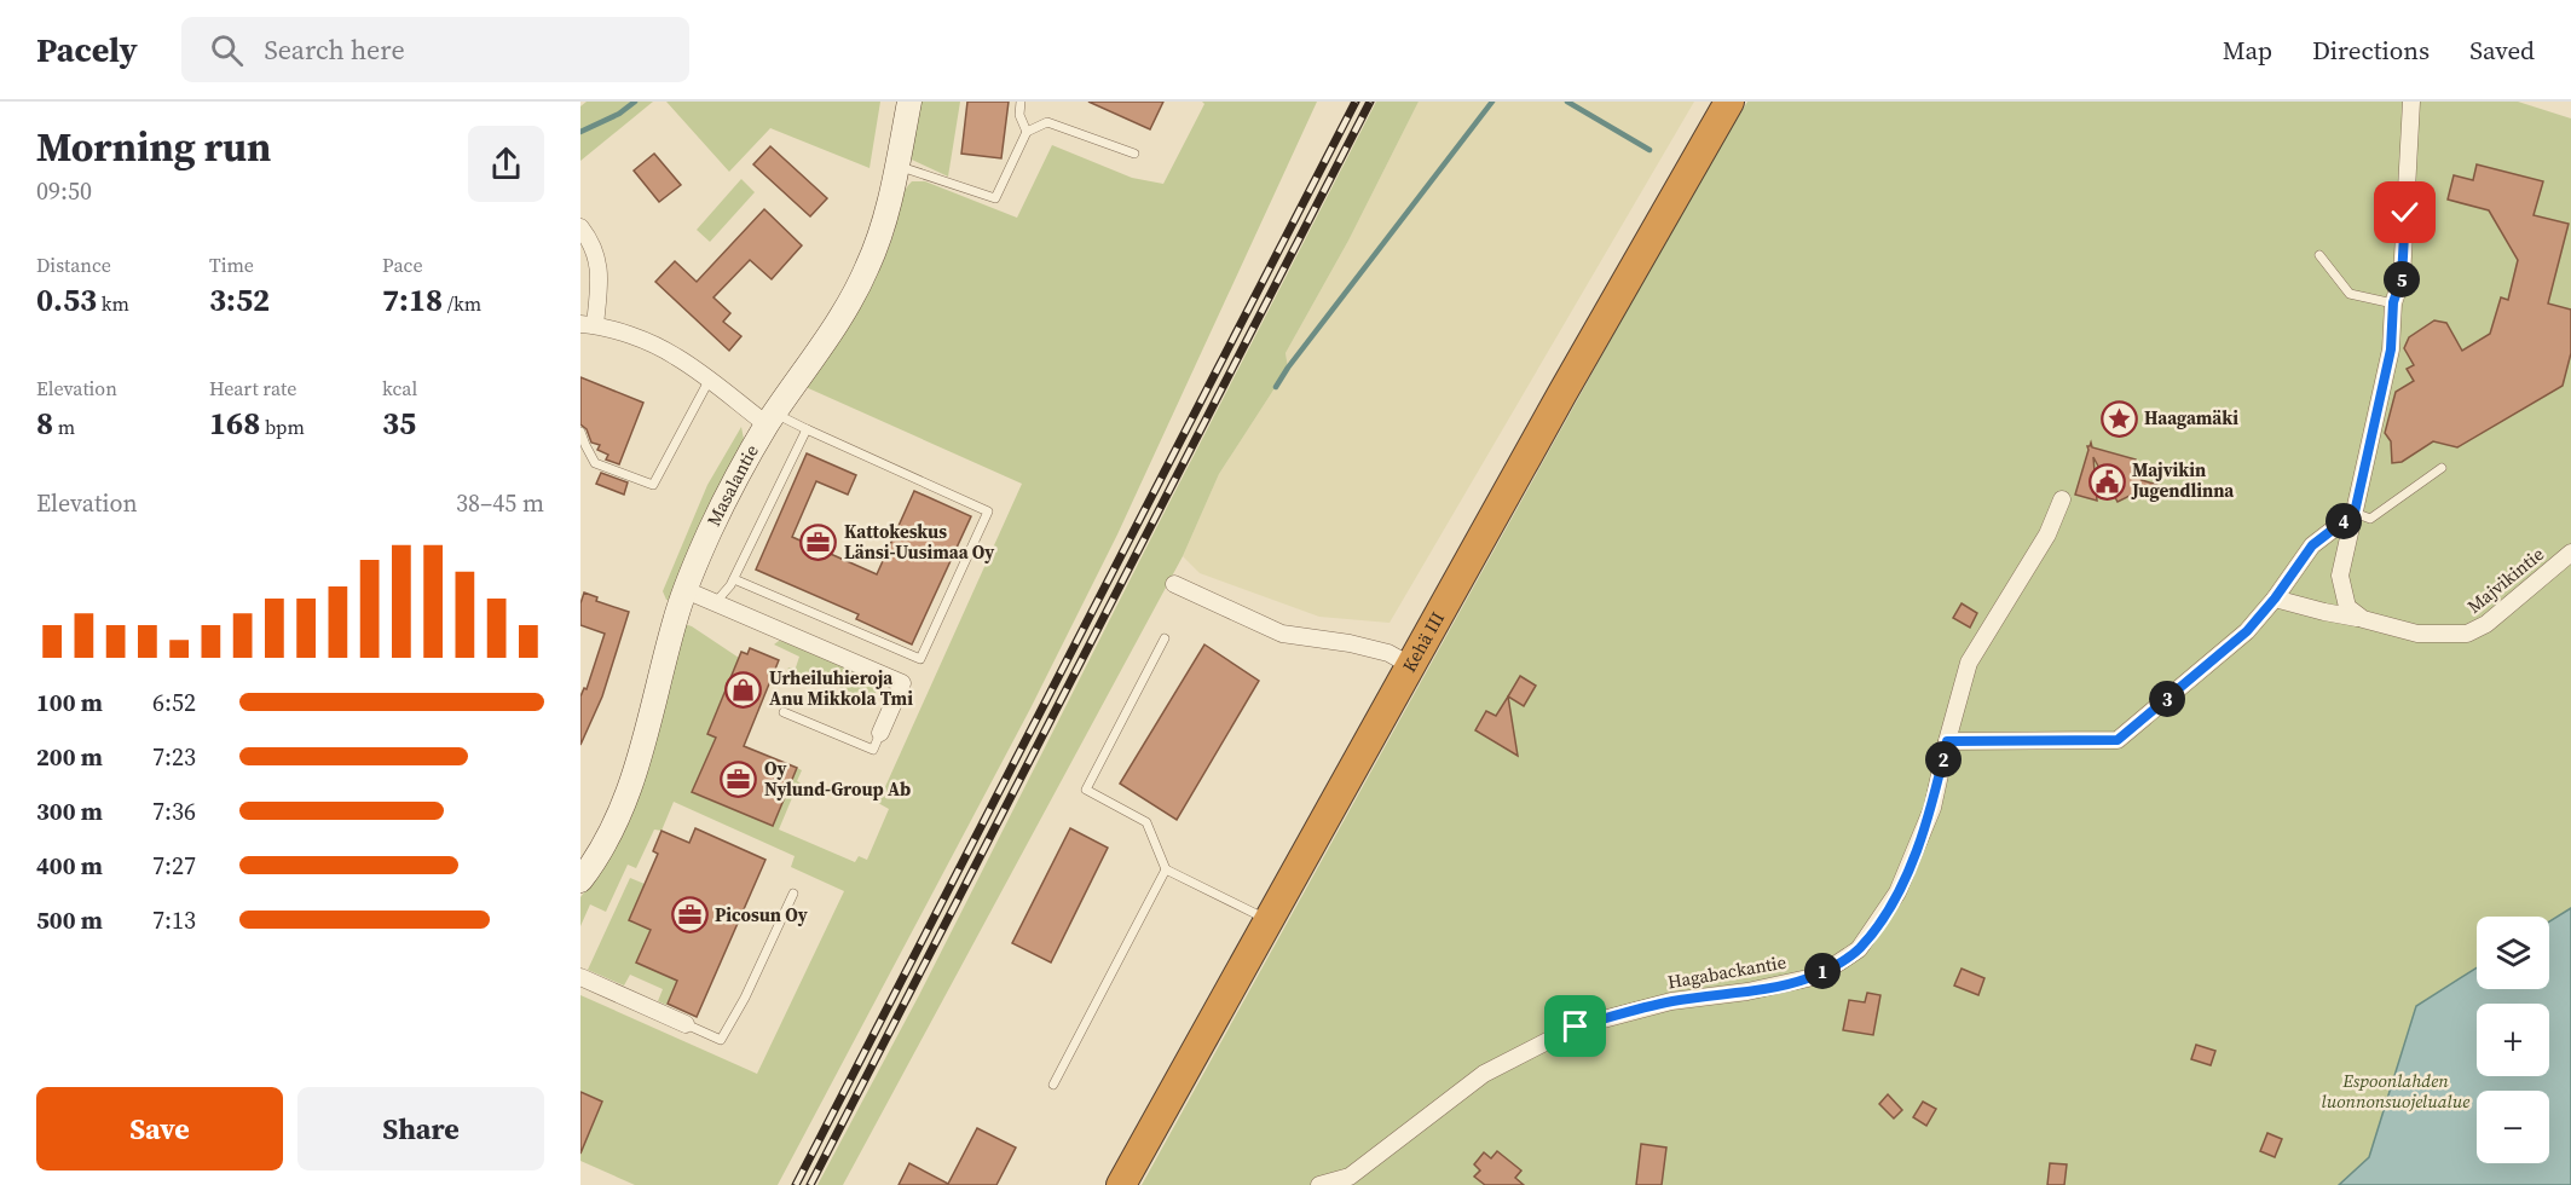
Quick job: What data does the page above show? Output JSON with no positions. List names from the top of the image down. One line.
{"streets":{"highway":["Kehä III"],"street":["Masalantie","Majvikintie","Hagabackantie"]},"parks":["Espoonlahden luonnonsuojelualue"],"places":{"place":["Haagamäki"],"public building":["Majvikin Jugendlinna"],"office":["Kattokeskus Länsi-Uusimaa Oy","Oy Nylund-Group Ab","Picosun Oy"],"shop":["Urheiluhieroja Anu Mikkola Tmi"]},"page":{"header":"Pacely","search":"Search here","nav":["Map","Directions","Saved"],"heading":["Morning run","09:50"],"stats":[["Distance","0.53 km"],["Time","3:52"],["Pace","7:18 /km"],["Elevation","8 m"],["Heart rate","168 bpm"],["kcal","35"]],"pins":["5","4","3","2","1"],"chart":["Elevation","38–45 m"],"list":[{"name":"100 m","note":"6:52"},{"name":"200 m","note":"7:23"},{"name":"300 m","note":"7:36"},{"name":"400 m","note":"7:27"},{"name":"500 m","note":"7:13"}],"map_buttons":["+","−"],"buttons":["Save","Share"]}}
